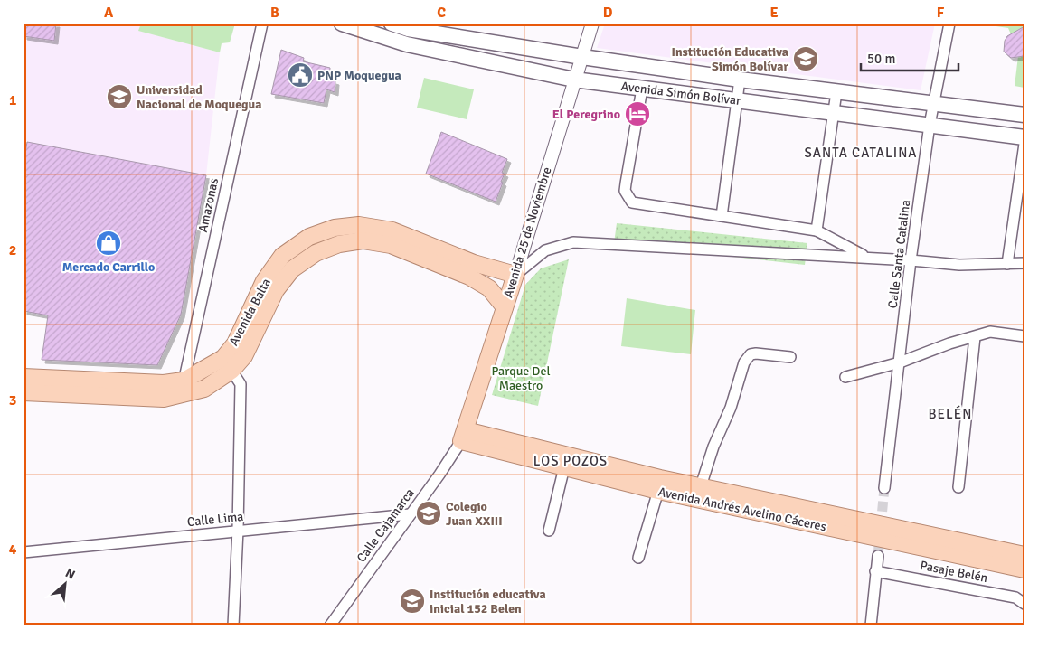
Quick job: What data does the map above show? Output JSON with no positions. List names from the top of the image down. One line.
{"streets":{"main road":["Avenida Simón Bolívar","Avenida 25 de Noviembre","Avenida Balta","Avenida Andrés Avelino Cáceres"],"street":["Amazonas","Calle Santa Catalina","Calle Lima","Calle Cajamarca","Pasaje Belén"]},"crossings":[["Avenida Simón Bolívar","Avenida 25 de Noviembre"],["Avenida Simón Bolívar","Calle Santa Catalina"],["Amazonas","Avenida Balta"],["Avenida 25 de Noviembre","Avenida Balta"],["Avenida 25 de Noviembre","Avenida Andrés Avelino Cáceres"],["Avenida 25 de Noviembre","Calle Cajamarca"],["Avenida Andrés Avelino Cáceres","Calle Cajamarca"],["Calle Lima","Calle Cajamarca"]],"districts":["SANTA CATALINA","BELÉN","LOS POZOS"],"parks":["Parque Del Maestro"],"places":{"school or university":["Institución Educativa Simón Bolívar","Universidad Nacional de Moquegua","Colegio Juan XXIII","Institución educativa inicial 152 Belen"],"public building":["PNP Moquegua"],"hotel":["El Peregrino"],"shop":["Mercado Carrillo"]},"scale_bar":"50 m","north":"top right","grid":{"columns":["A","B","C","D","E","F"],"rows":["1","2","3","4"]}}
